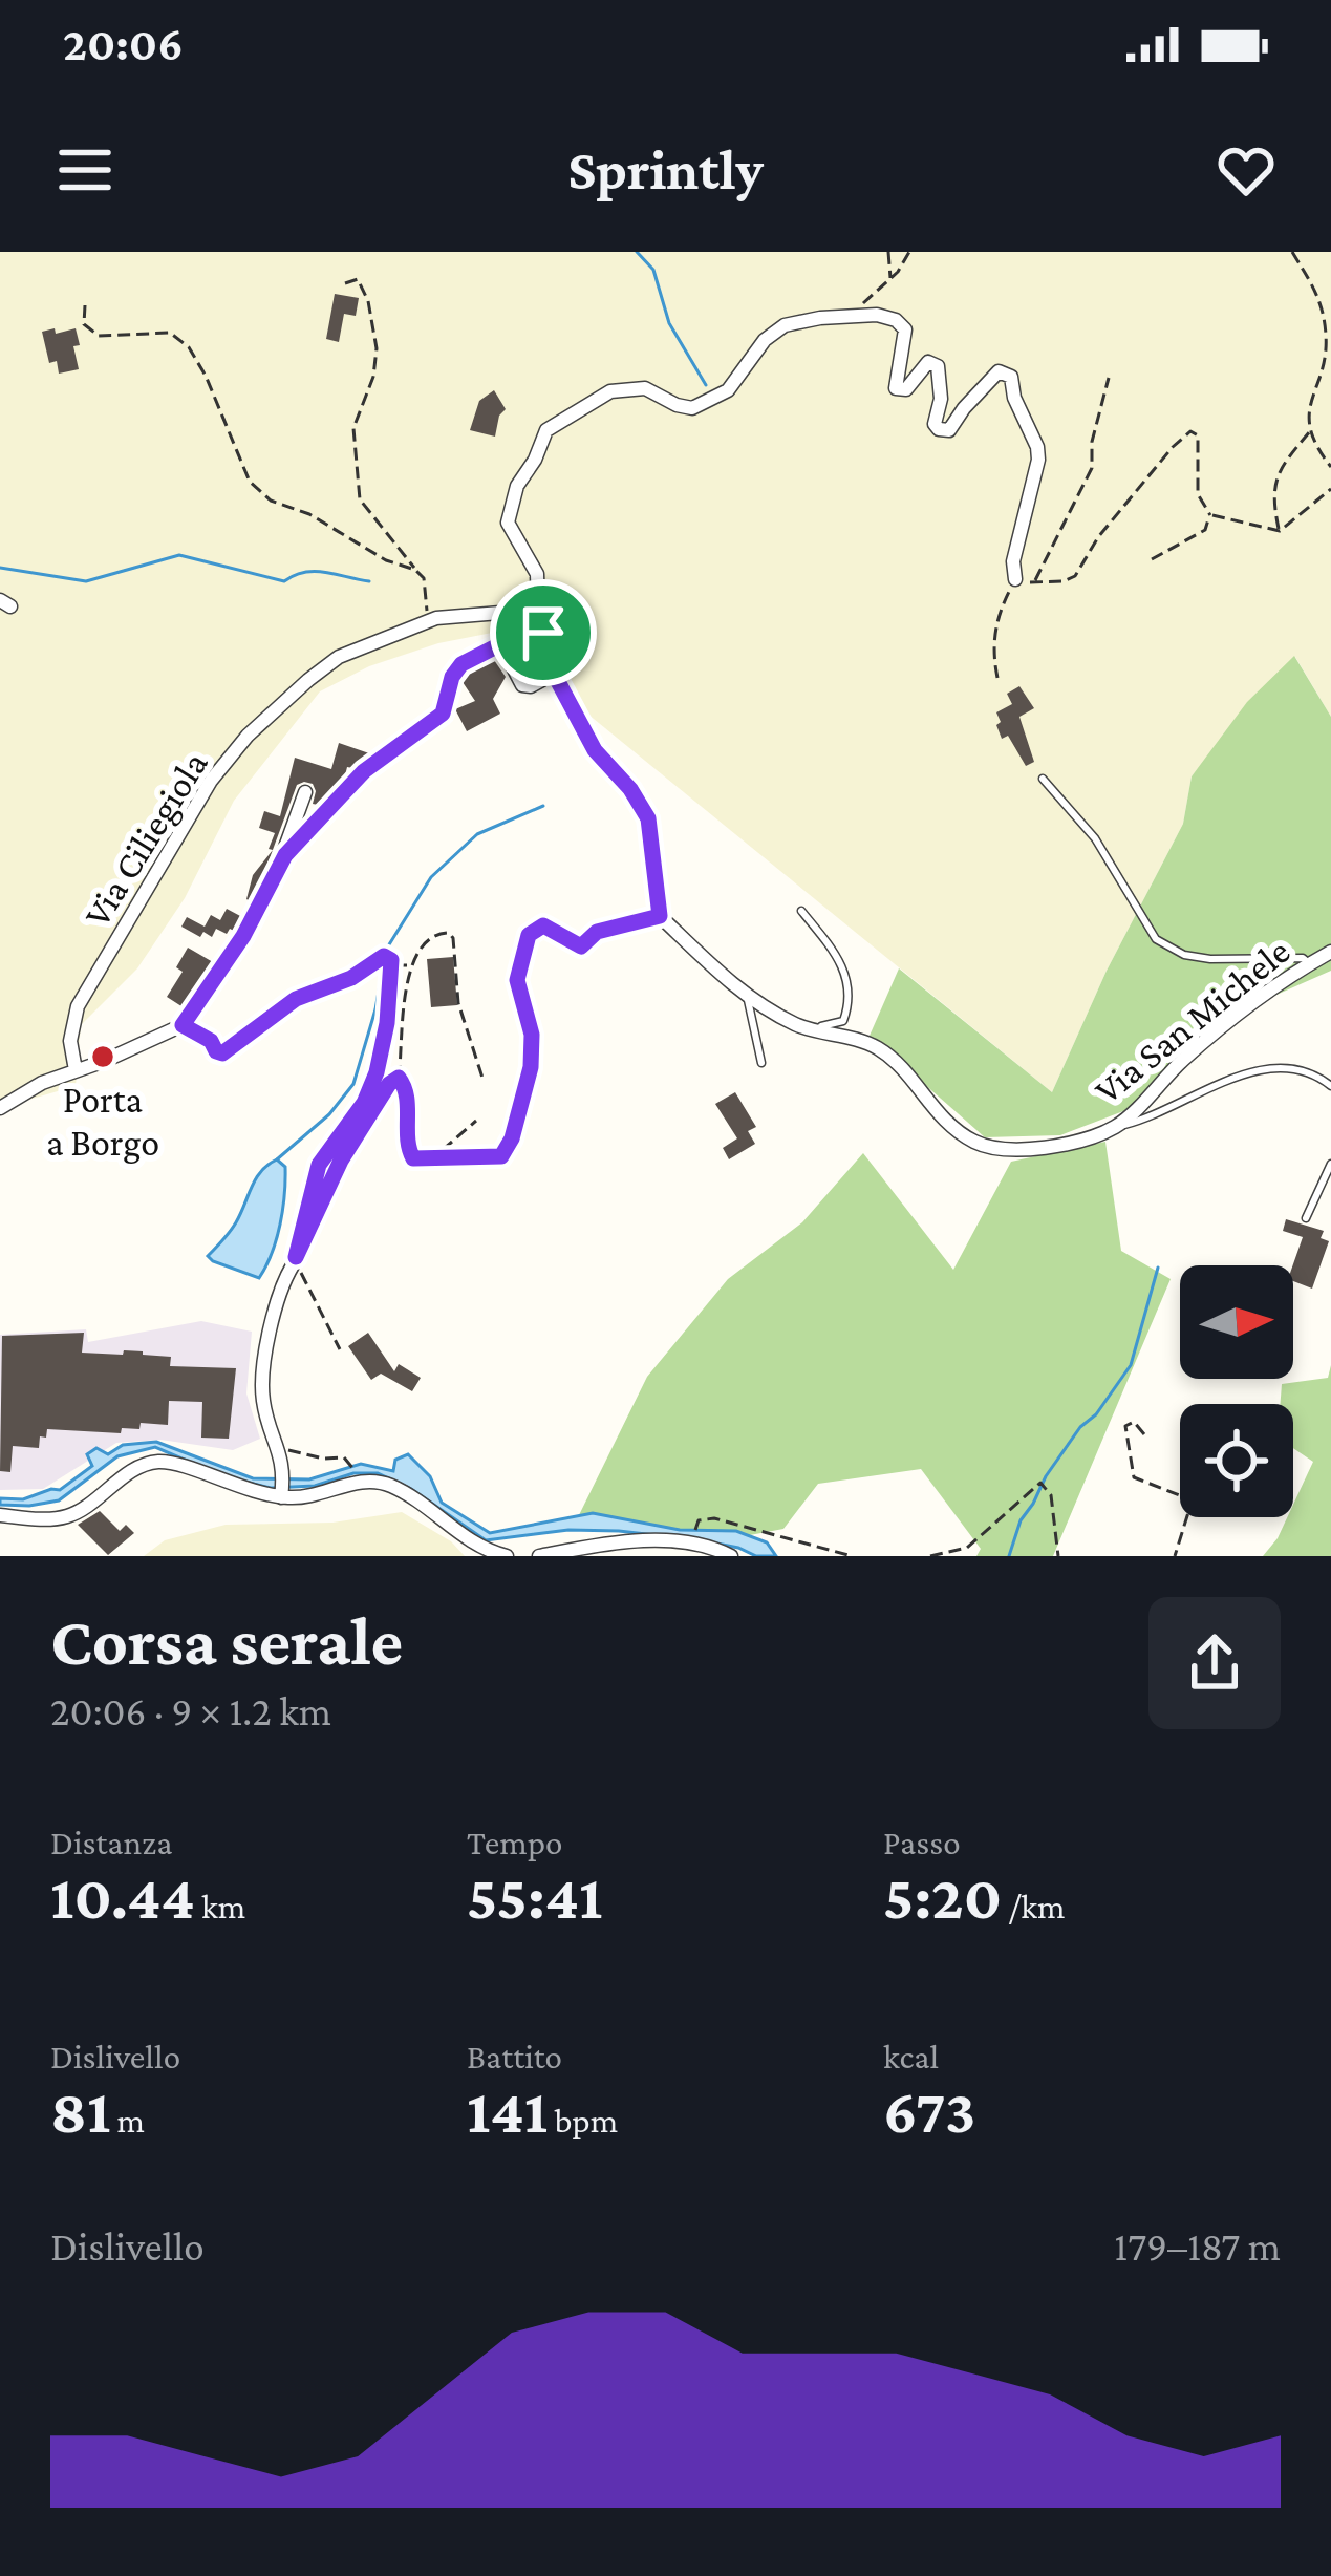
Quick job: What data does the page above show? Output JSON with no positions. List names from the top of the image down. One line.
{"streets":{"street":["Via Ciliegiola","Via San Michele"]},"places":["Porta a Borgo"],"north":"right","page":{"status":"20:06","header":"Sprintly","heading":["Corsa serale","20:06 · 9 × 1.2 km"],"stats":[["Distanza","10.44 km"],["Tempo","55:41"],["Passo","5:20 /km"],["Dislivello","81 m"],["Battito","141 bpm"],["kcal","673"]],"chart":["Dislivello","179–187 m"]}}
